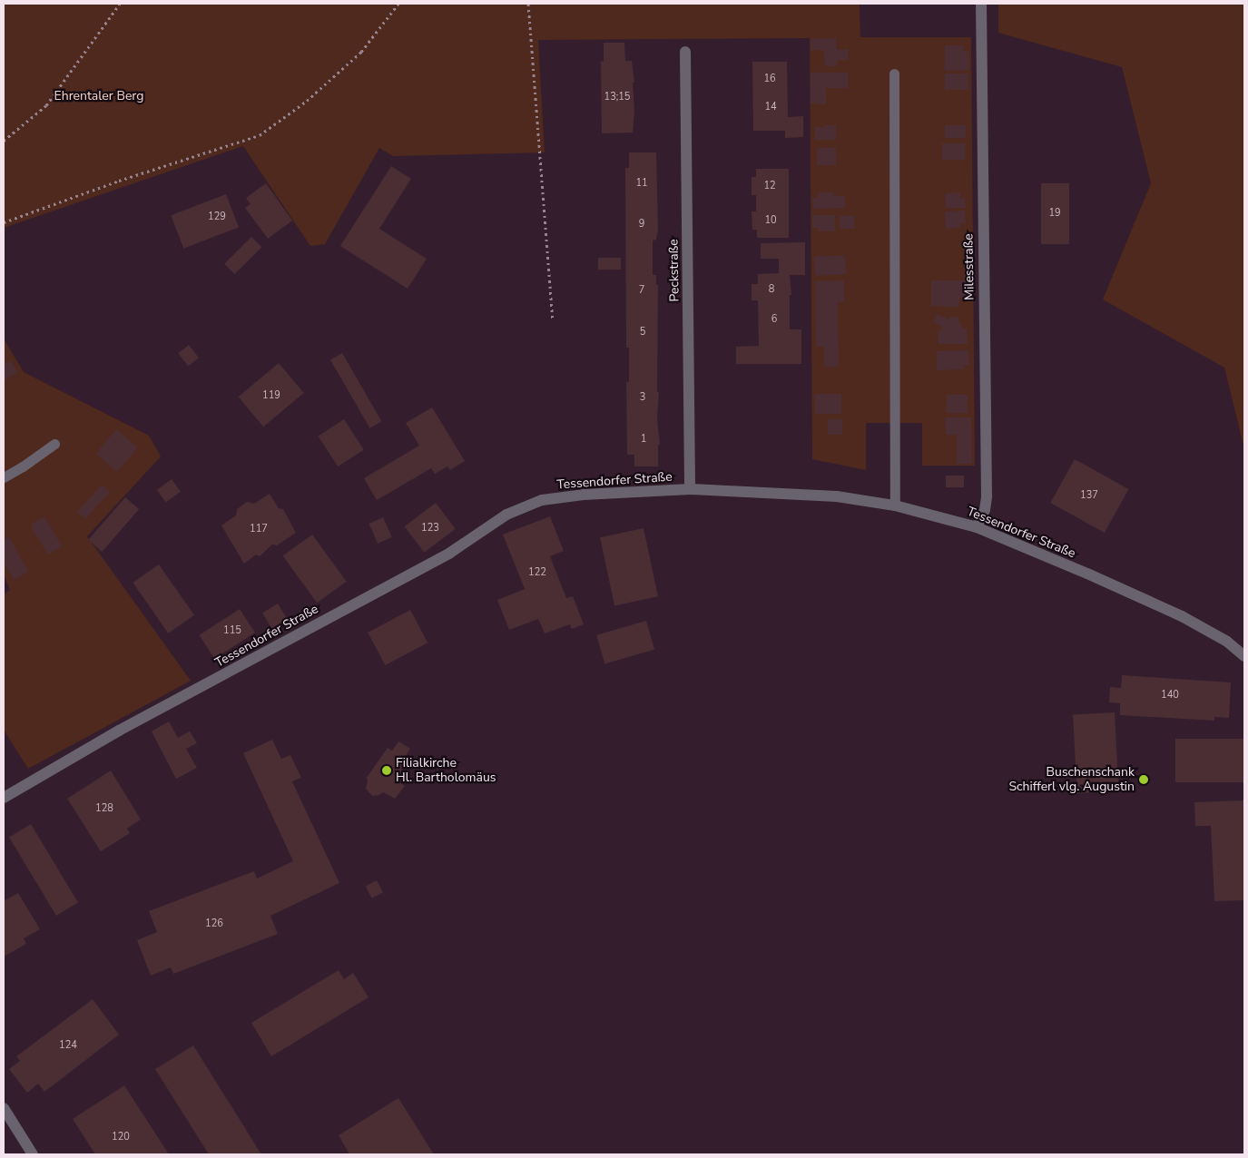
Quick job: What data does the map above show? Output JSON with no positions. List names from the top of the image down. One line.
{"streets":{"street":["Milesstraße","Peckstraße","Tessendorfer Straße"]},"crossings":[["Milesstraße","Tessendorfer Straße"],["Peckstraße","Tessendorfer Straße"]],"parks":["Ehrentaler Berg"],"places":["Filialkirche Hl. Bartholomäus","Buschenschank Schifferl vlg. Augustin"],"house_numbers":["16","13;15","14","11","12","19","129","10","9","8","7","6","5","119","3","1","137","123","117","122","115","140","128","126","124","120"]}
